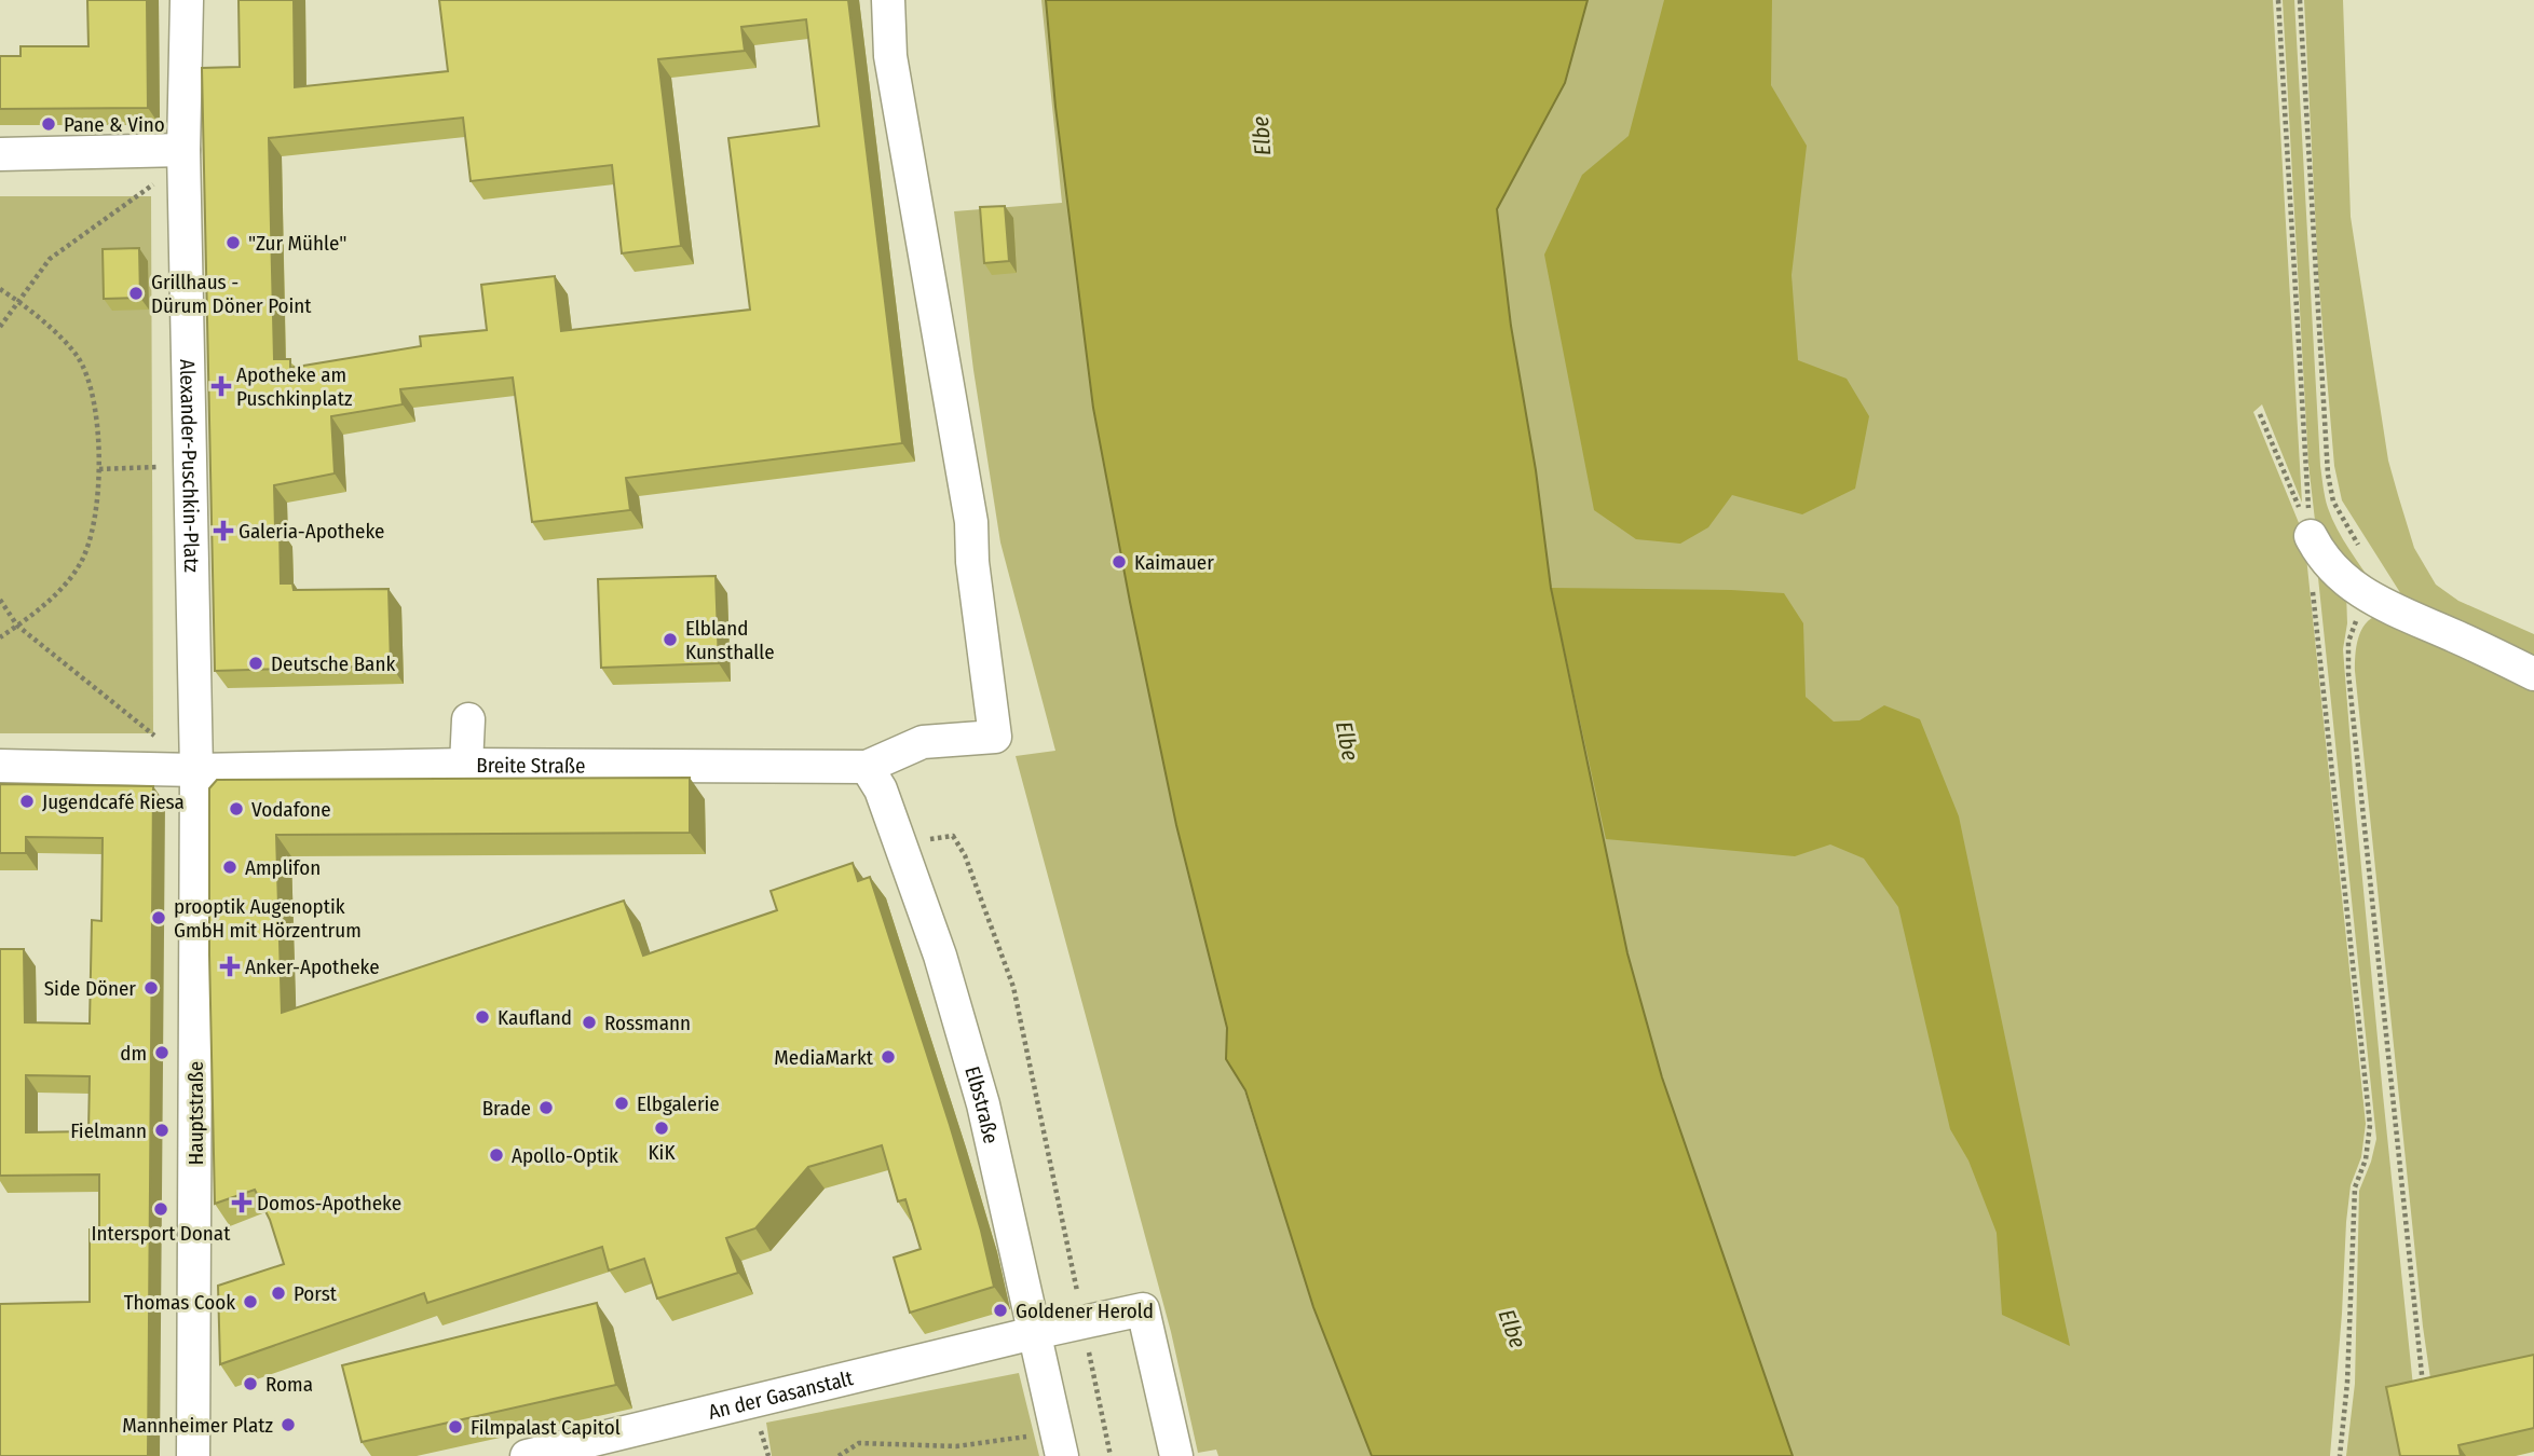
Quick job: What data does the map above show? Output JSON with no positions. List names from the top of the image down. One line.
{"streets":{"street":["Alexander-Puschkin-Platz","Breite Straße","Elbstraße","Hauptstraße","An der Gasanstalt"]},"crossings":[["Alexander-Puschkin-Platz","Breite Straße"],["Alexander-Puschkin-Platz","Hauptstraße"],["Breite Straße","Elbstraße"],["Breite Straße","Hauptstraße"],["Elbstraße","An der Gasanstalt"]],"water":["Elbe"],"places":{"other":["Pane & Vino","\"Zur Mühle\"","Grillhaus - Dürum Döner Point","Kaimauer","Elbland Kunsthalle","Deutsche Bank","Jugendcafé Riesa","Vodafone","Amplifon","prooptik Augenoptik GmbH mit Hörzentrum","Side Döner","Kaufland","Rossmann","dm","MediaMarkt","Elbgalerie","Brade","KiK","Fielmann","Apollo-Optik","Intersport Donat","Porst","Thomas Cook","Goldener Herold","Roma","Mannheimer Platz","Filmpalast Capitol"],"health":["Apotheke am Puschkinplatz","Galeria-Apotheke","Anker-Apotheke","Domos-Apotheke"]}}
